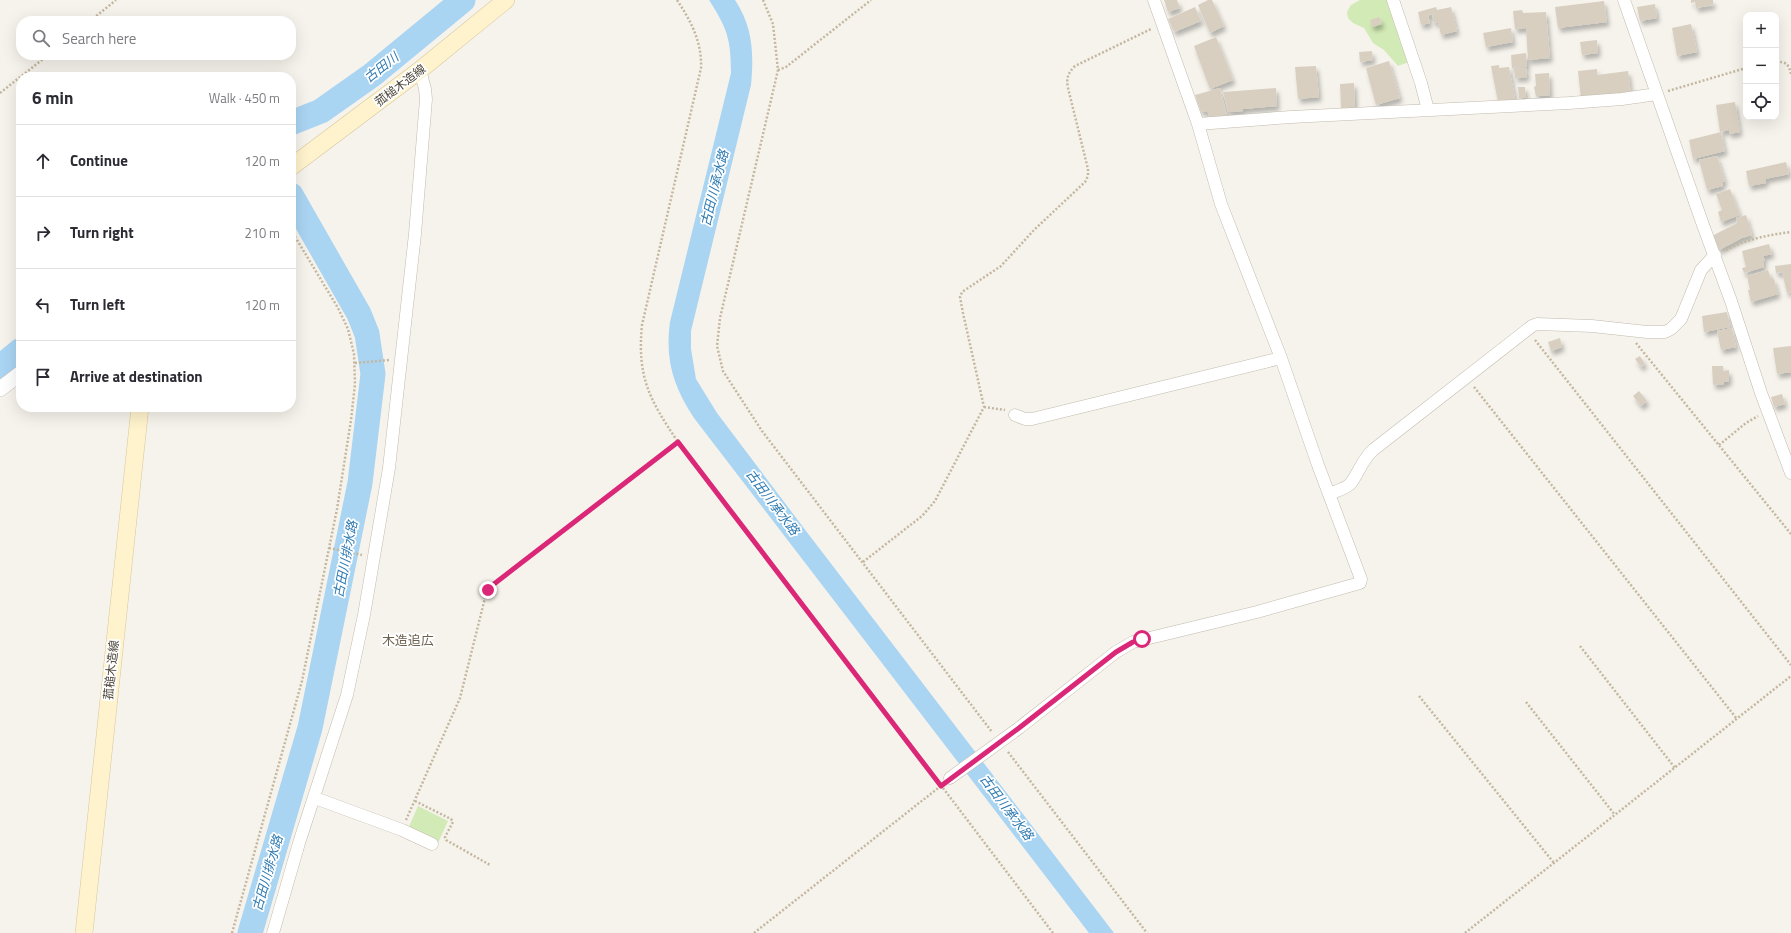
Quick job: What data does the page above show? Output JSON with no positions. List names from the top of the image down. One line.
{"streets":{"main road":["菰槌木造線"]},"districts":["木造追広"],"water":["古田川","古田川承水路","古田川排水路"],"page":{"map_buttons":["+","−"],"search":"Search here","heading":["6 min","Walk · 450 m"],"list":[["Continue","120 m"],["Turn right","210 m"],["Turn left","120 m"],"Arrive at destination"]}}
